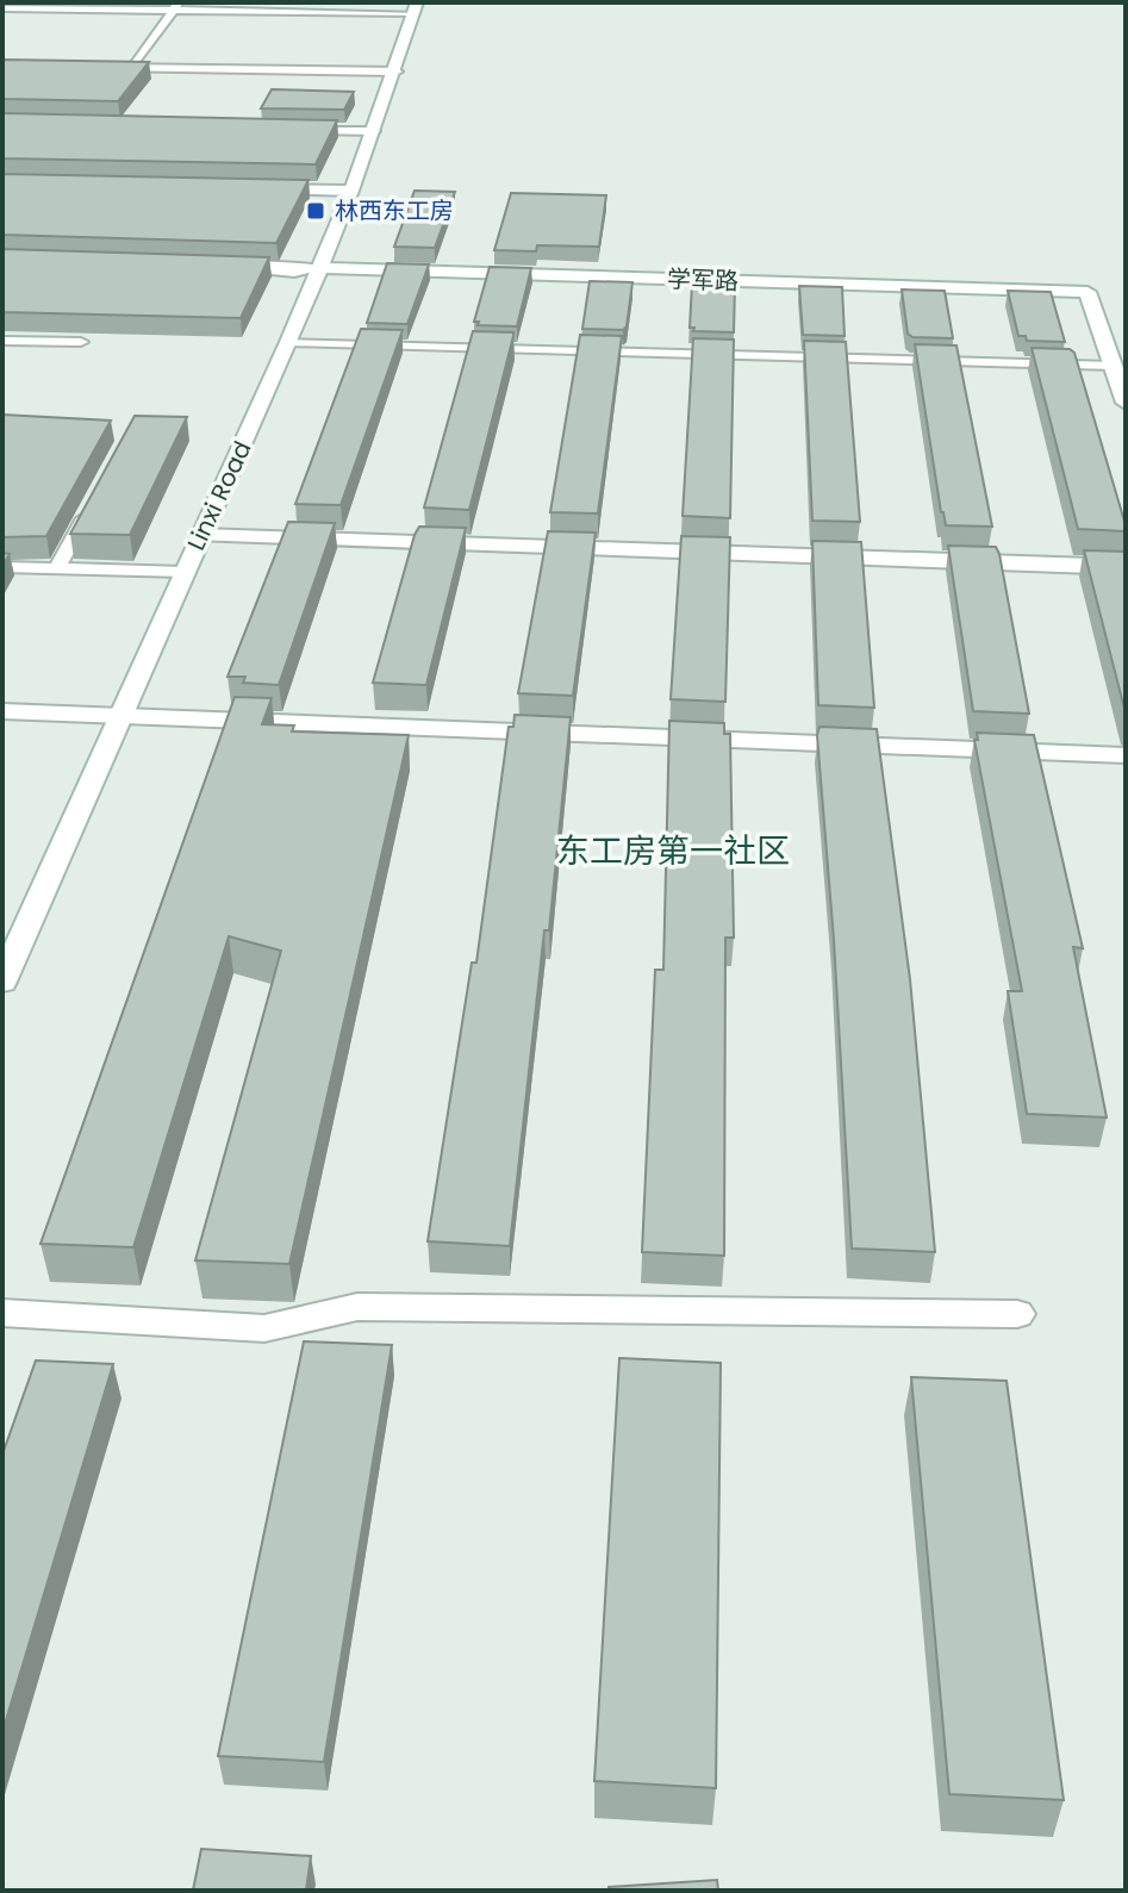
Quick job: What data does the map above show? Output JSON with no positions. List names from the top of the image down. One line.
{"streets":{"street":["学军路","Linxi Road"]},"crossings":[["学军路","Linxi Road"]],"districts":["东工房第一社区"],"places":{"transit":["林西东工房"]}}
